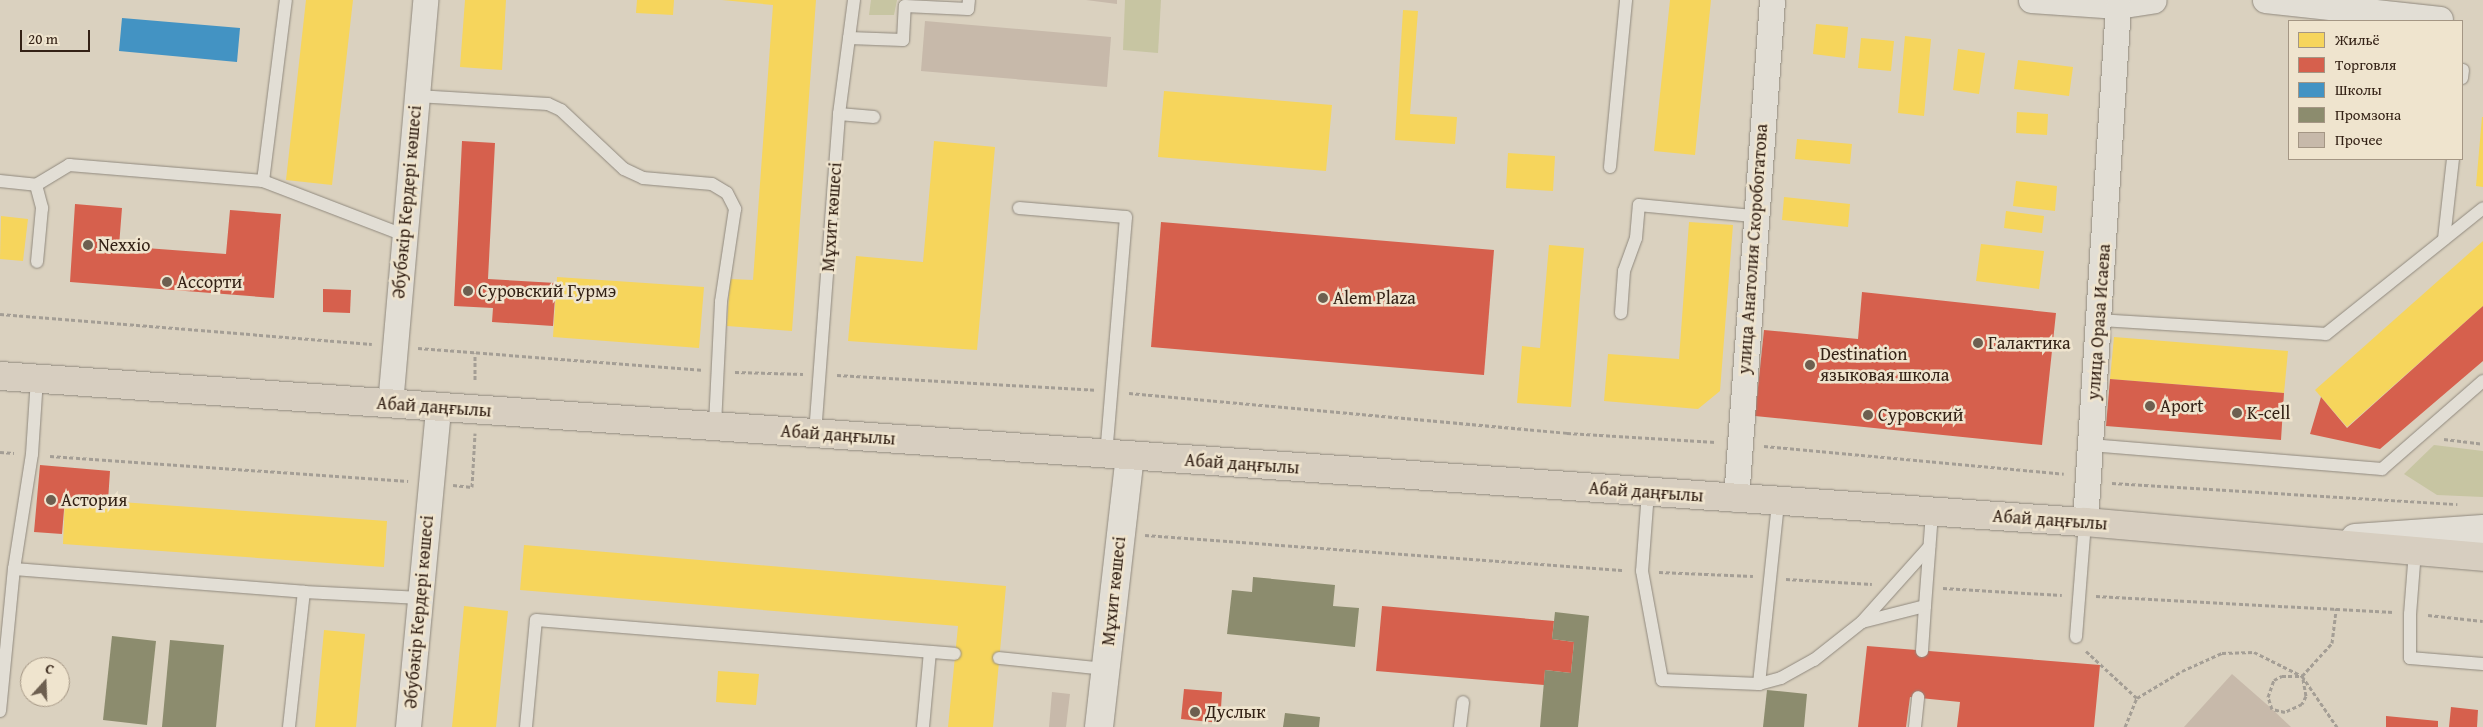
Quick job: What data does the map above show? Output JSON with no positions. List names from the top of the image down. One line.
{"streets":{"main road":["Абай даңғылы"],"street":["Әбубәкір Кердері көшесі","Мұхит көшесі","улица Анатолия Скоробогатова","улица Ораза Исаева"]},"crossings":[["Әбубәкір Кердері көшесі","Абай даңғылы"],["Мұхит көшесі","Абай даңғылы"],["улица Анатолия Скоробогатова","Абай даңғылы"],["улица Ораза Исаева","Абай даңғылы"]],"places":["Nexxio","Ассорти","Суровский Гурмэ","Alem Plaza","Галактика","Destination языковая школа","Aport","K-cell","Суровский","Астория","Дуслык"],"legend":["Жильё","Торговля","Школы","Промзона","Прочее"],"scale_bar":"20 m","north":"top"}
